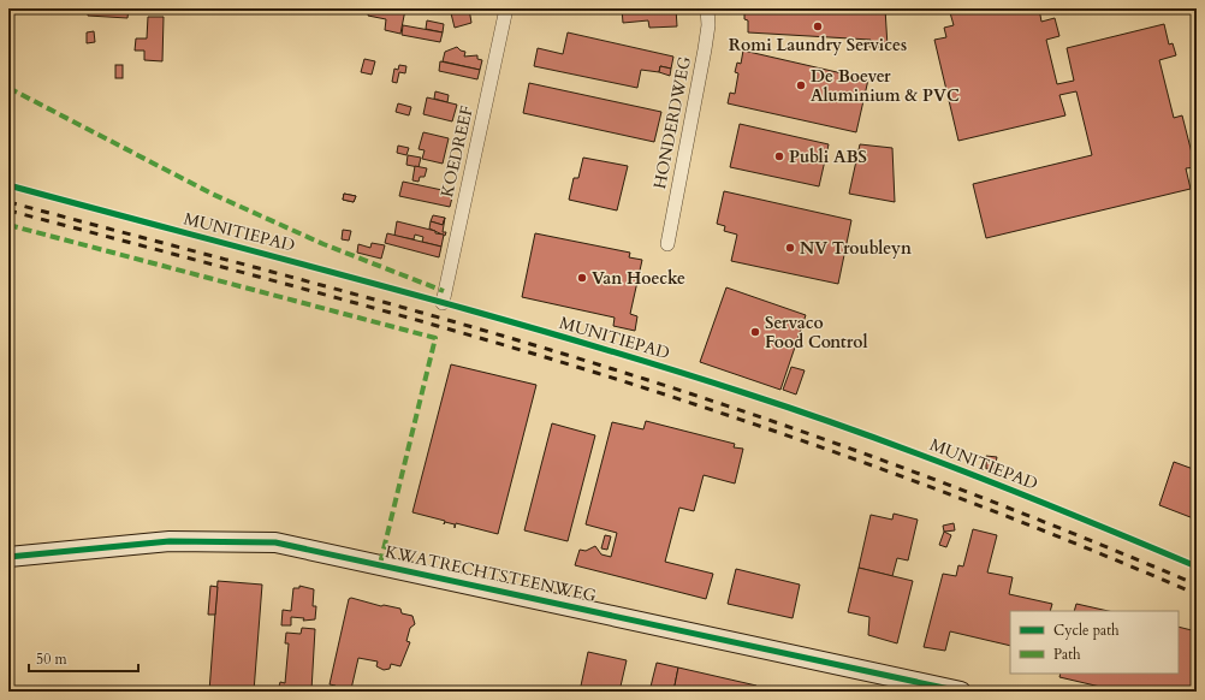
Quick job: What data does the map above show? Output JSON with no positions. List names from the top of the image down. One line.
{"streets":{"street":["HONDERDWEG","KOEDREEF","KWATRECHTSTEENWEG"],"cycle path":["MUNITIEPAD"]},"places":["Romi Laundry Services","De Boever Aluminium & PVC","Publi ABS","NV Troubleyn","Van Hoecke","Servaco Food Control"],"legend":["Cycle path","Path"],"scale_bar":"50 m"}
